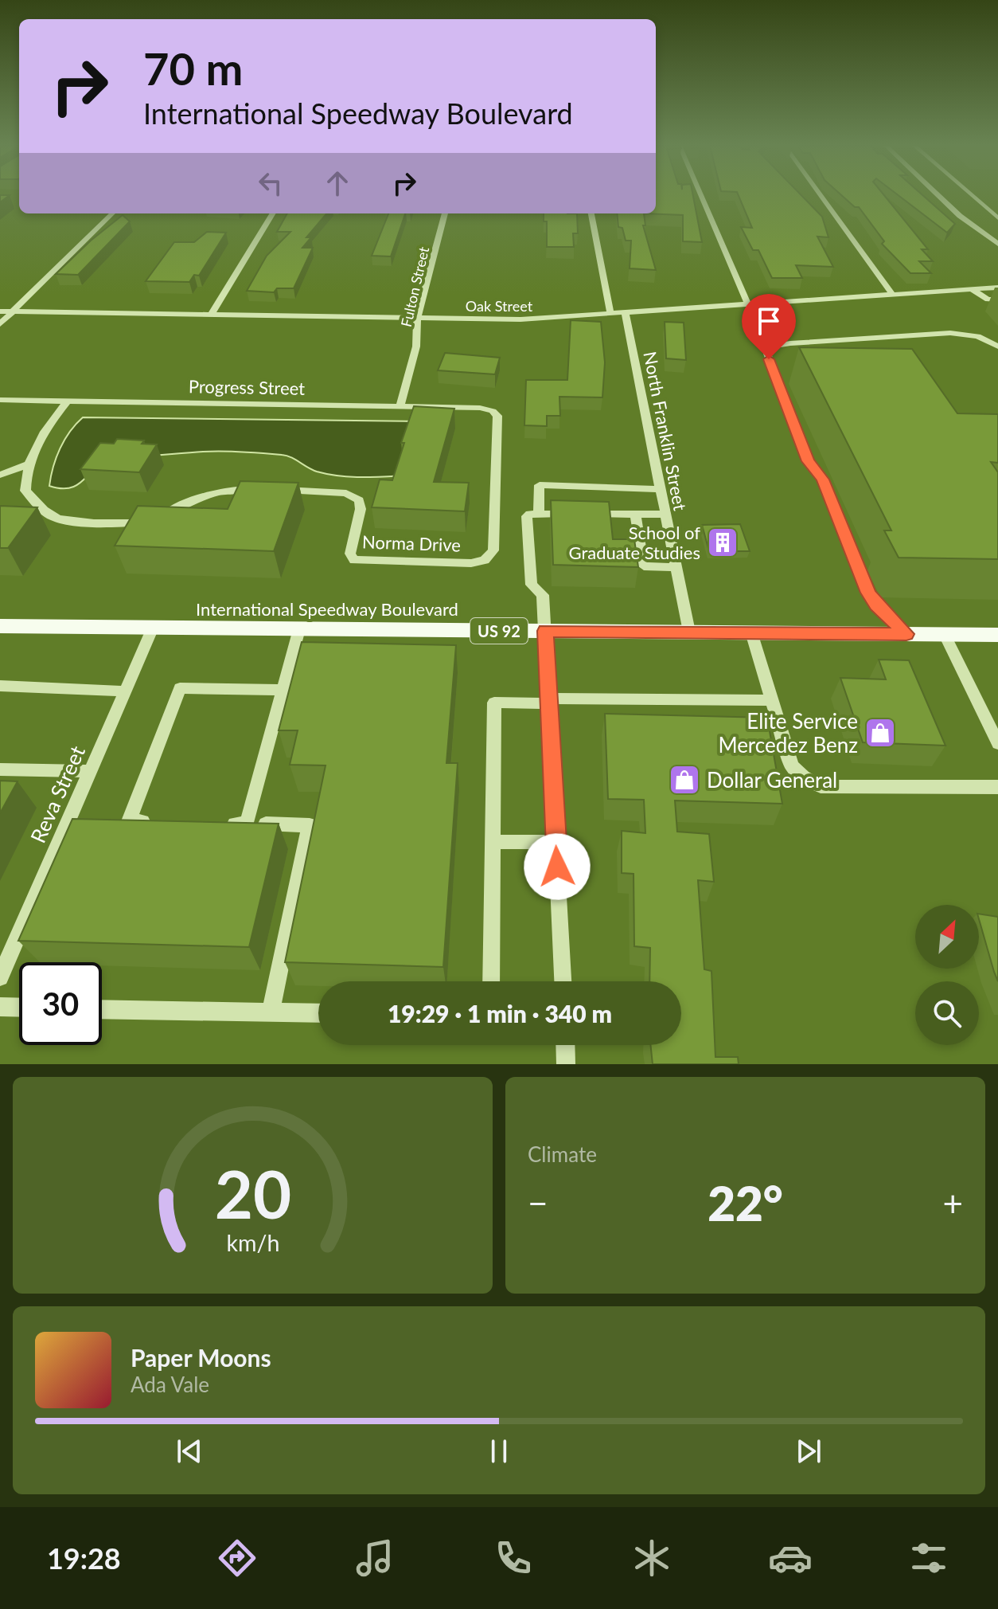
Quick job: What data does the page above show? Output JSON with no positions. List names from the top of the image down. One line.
{"streets":{"main road":["International Speedway Boulevard","US 92"],"street":["Fulton Street","Oak Street","Progress Street","North Franklin Street","Norma Drive","Reva Street"]},"crossings":[["Fulton Street","Oak Street"],["Fulton Street","Progress Street"],["Oak Street","North Franklin Street"],["Progress Street","Norma Drive"],["North Franklin Street","International Speedway Boulevard"],["International Speedway Boulevard","Reva Street"]],"places":{"building":["School of Graduate Studies"],"shop":["Elite Service Mercedez Benz","Dollar General"]},"north":"top right","page":{"turn":["70 m","International Speedway Boulevard"],"limit":"30","trip":"19:29 · 1 min · 340 m","tile":"Climate","heat":["−","22°","+"],"song":["Paper Moons","Ada Vale"],"tabs":"19:28","gauge":["20","km/h"]}}
